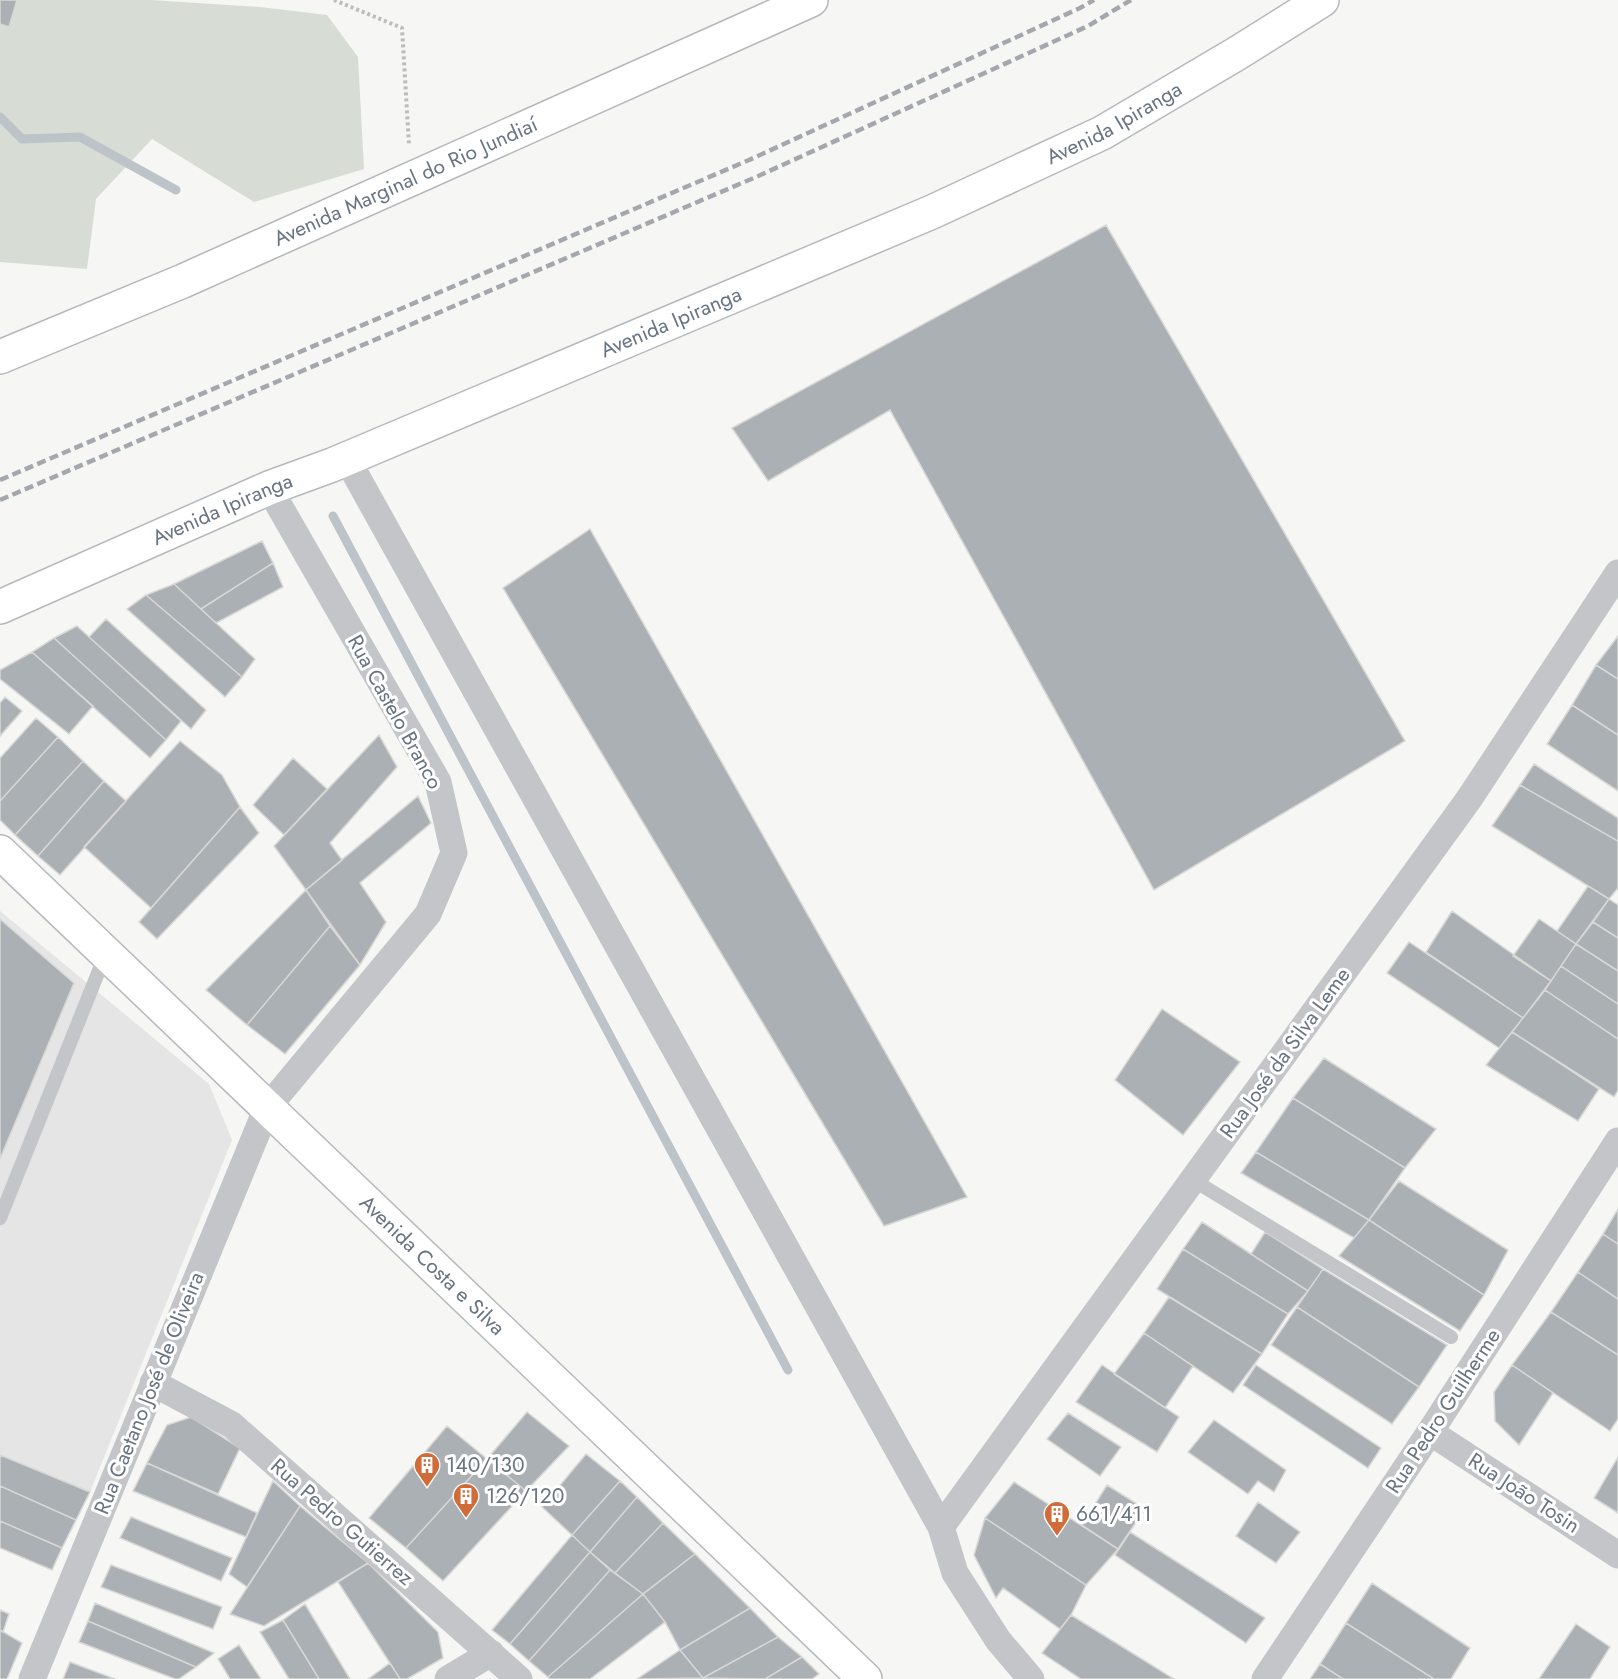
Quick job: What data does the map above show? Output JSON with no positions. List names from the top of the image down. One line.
{"streets":{"main road":["Avenida Ipiranga","Avenida Marginal do Rio Jundiaí","Avenida Costa e Silva"],"street":["Rua Castelo Branco","Rua José da Silva Leme","Rua Caetano José de Oliveira","Rua Pedro Guilherme","Rua João Tosin","Rua Pedro Gutierrez"]},"crossings":[["Avenida Ipiranga","Rua Castelo Branco"],["Rua Castelo Branco","Avenida Costa e Silva"],["Rua Castelo Branco","Rua Caetano José de Oliveira"],["Avenida Costa e Silva","Rua Caetano José de Oliveira"],["Rua Caetano José de Oliveira","Rua Pedro Gutierrez"],["Rua Pedro Guilherme","Rua João Tosin"]],"places":{"building":["140/130","126/120","661/411"]}}
